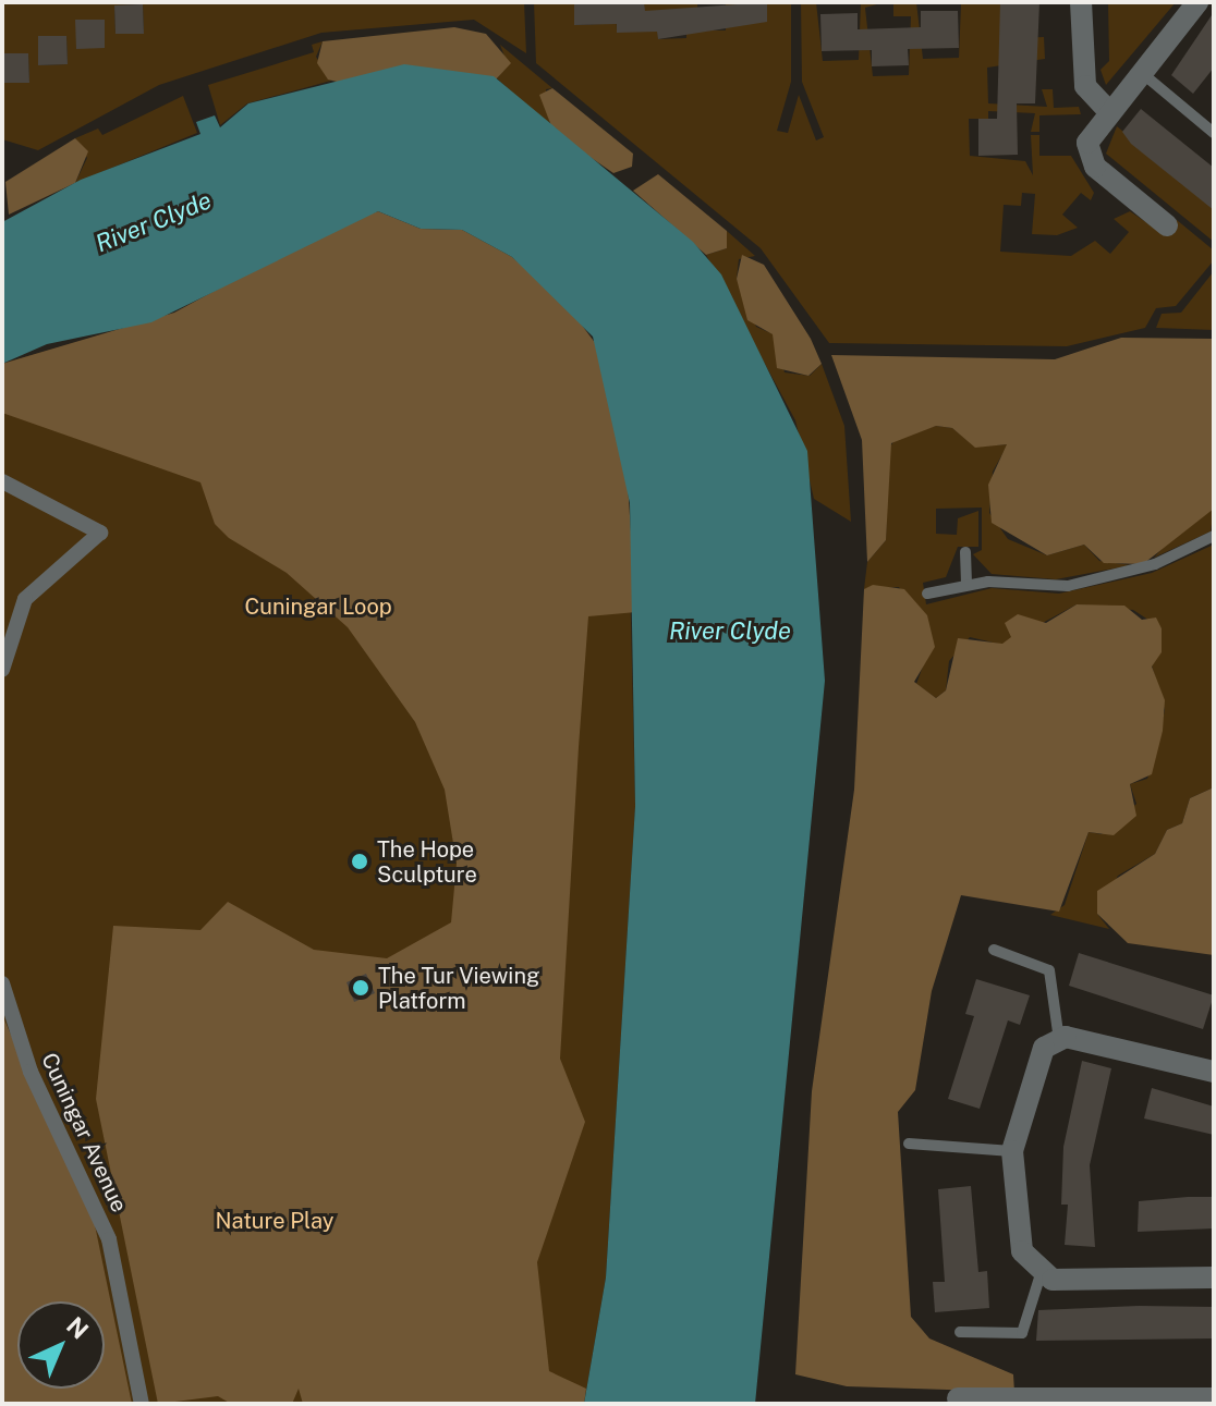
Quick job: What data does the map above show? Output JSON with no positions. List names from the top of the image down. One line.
{"streets":{"street":["Cuningar Avenue"]},"water":["River Clyde"],"parks":["Cuningar Loop","Nature Play"],"places":["The Hope Sculpture","The Tur Viewing Platform"],"north":"top right"}
